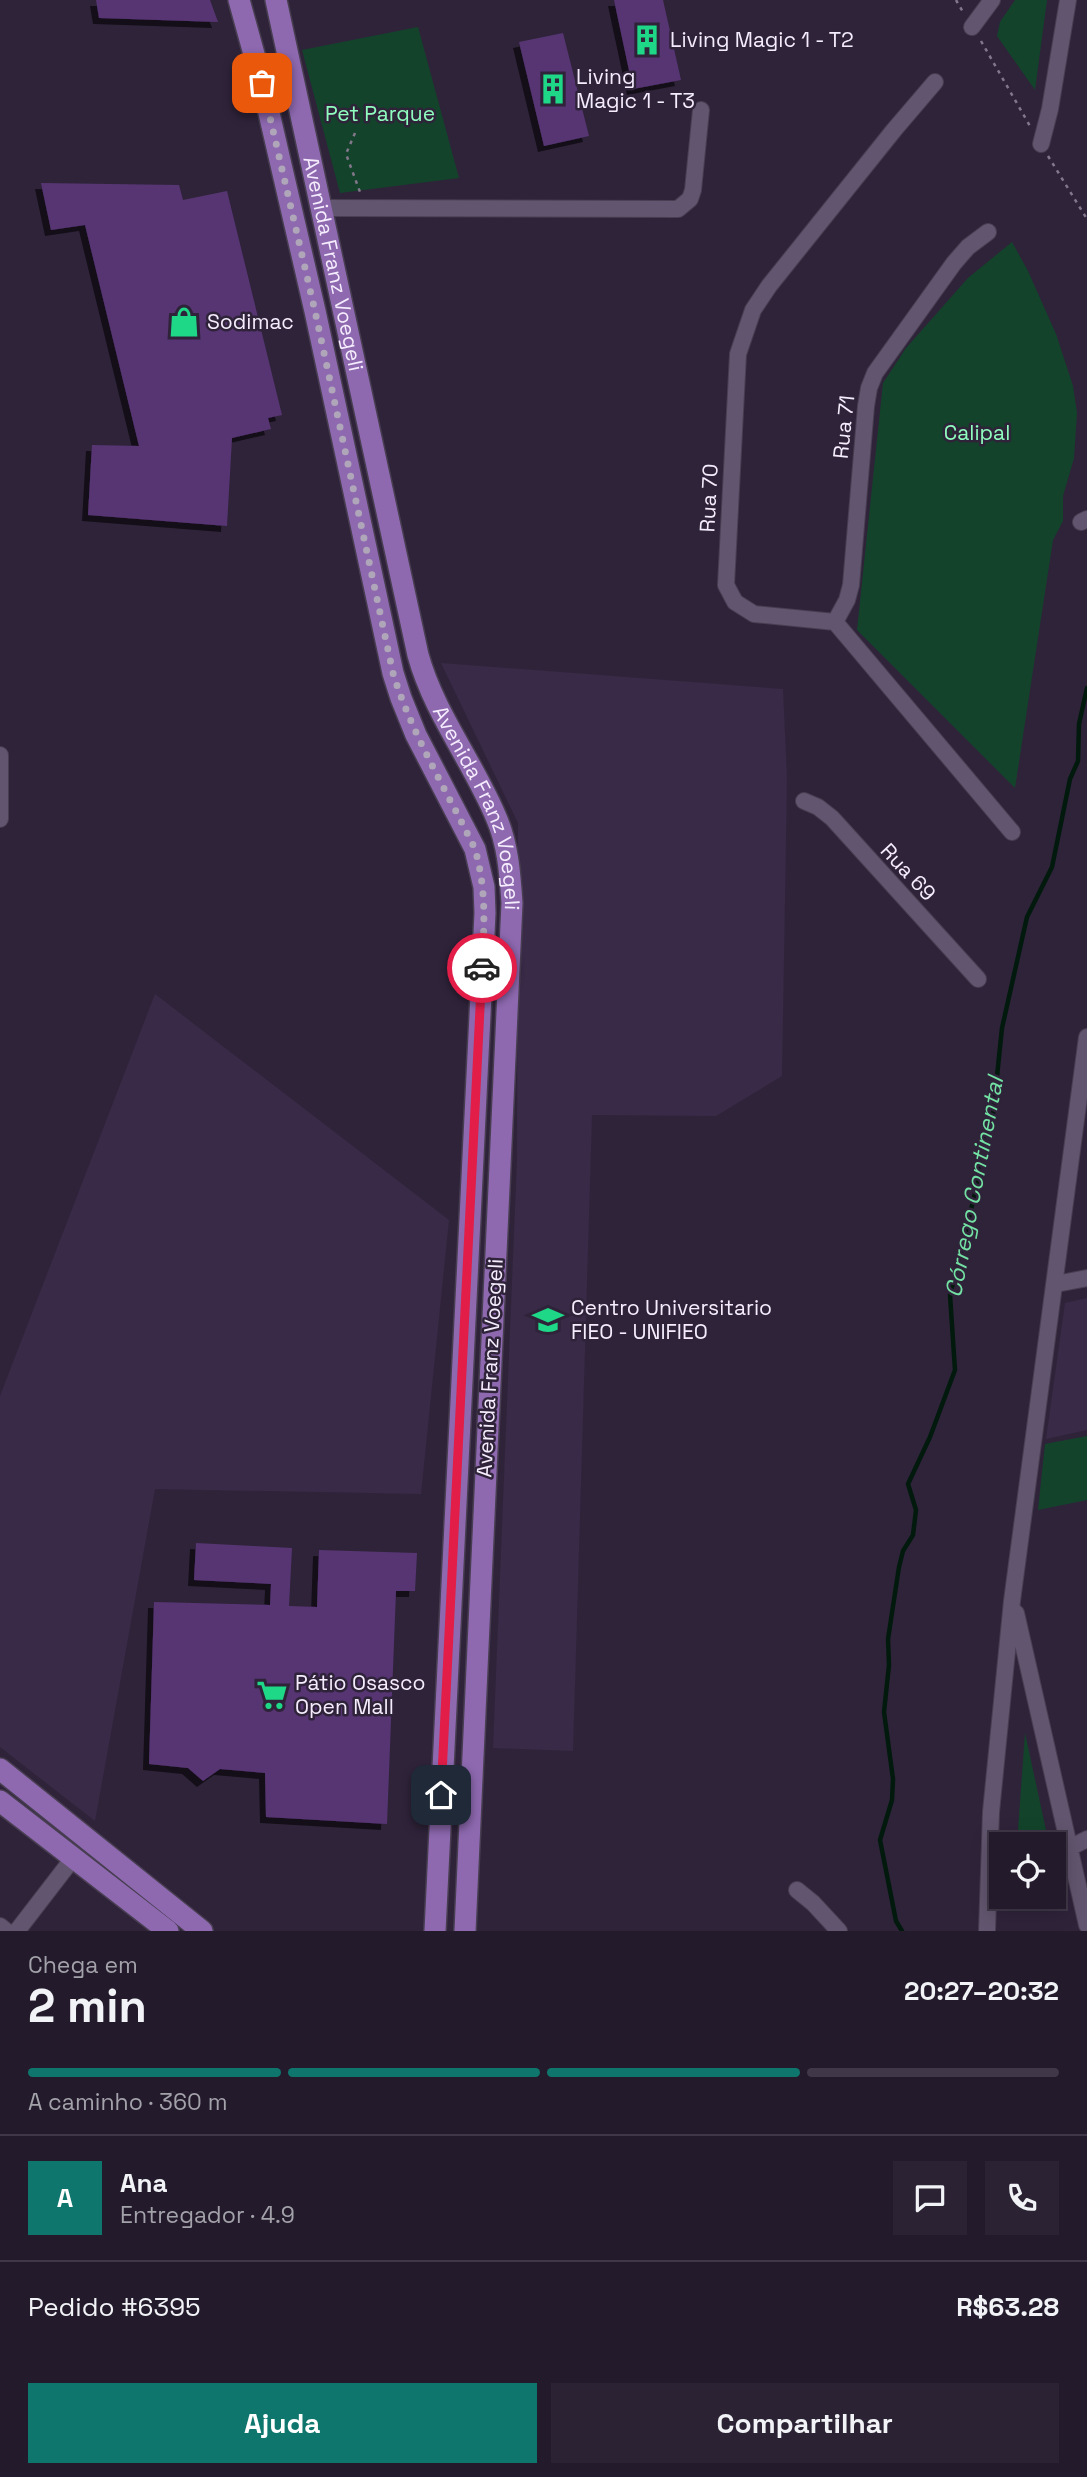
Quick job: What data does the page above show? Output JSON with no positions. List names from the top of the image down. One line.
{"streets":{"main road":["Avenida Franz Voegeli"],"street":["Rua 71","Rua 70","Rua 69"]},"crossings":[["Rua 71","Rua 70"]],"water":["Córrego Continental"],"parks":["Pet Parque","Calipal"],"places":{"building":["Living Magic 1 - T2","Living Magic 1 - T3"],"shop":["Sodimac"],"school or university":["Centro Universitario FIEO - UNIFIEO"],"supermarket":["Pátio Osasco Open Mall"]},"page":{"heading":["2 min","Chega em","20:27–20:32"],"panel":["Ana","Entregador · 4.9","Pedido #6395","R$63.28"],"bar":"A caminho · 360 m","round":"A","buttons":["Ajuda","Compartilhar"]}}
